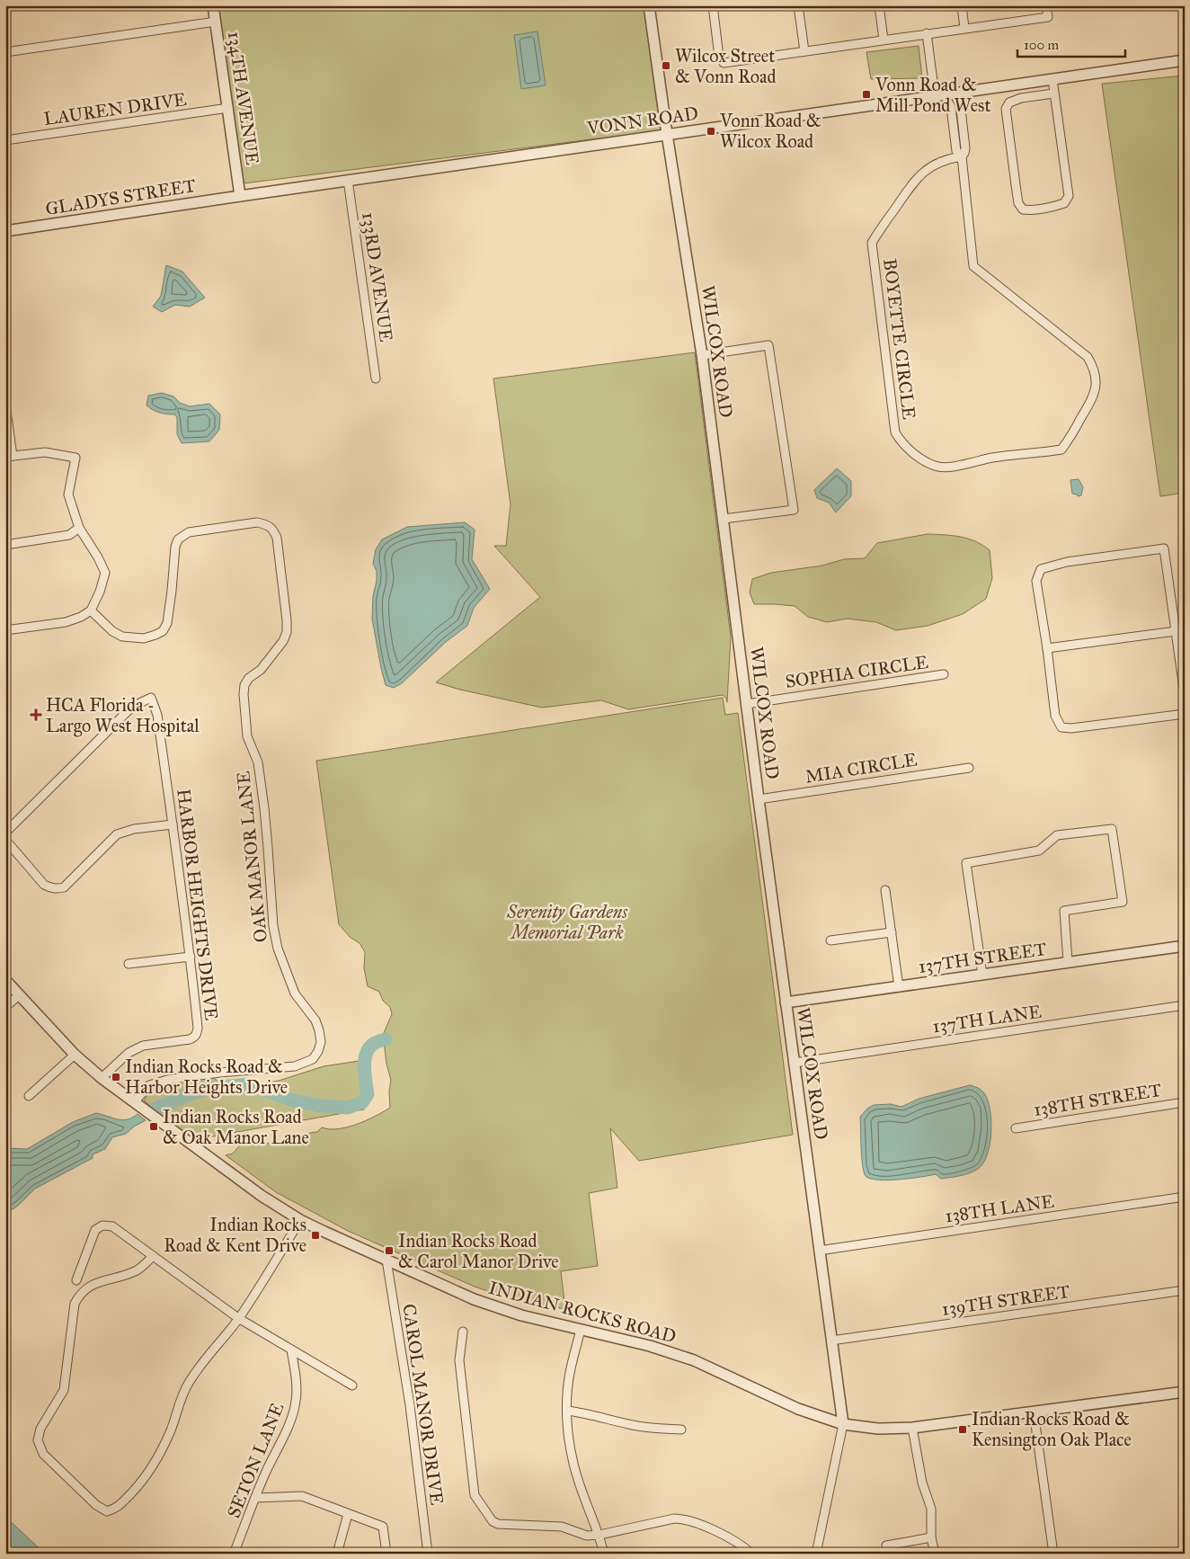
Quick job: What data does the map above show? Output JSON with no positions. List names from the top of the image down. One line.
{"streets":{"street":["134TH AVENUE","LAUREN DRIVE","VONN ROAD","GLADYS STREET","133RD AVENUE","BOYETTE CIRCLE","WILCOX ROAD","SOPHIA CIRCLE","MIA CIRCLE","OAK MANOR LANE","HARBOR HEIGHTS DRIVE","137TH STREET","137TH LANE","138TH STREET","138TH LANE","139TH STREET","INDIAN ROCKS ROAD","CAROL MANOR DRIVE","SETON LANE"]},"crossings":[["134TH AVENUE","LAUREN DRIVE"],["134TH AVENUE","VONN ROAD"],["134TH AVENUE","GLADYS STREET"],["VONN ROAD","GLADYS STREET"],["VONN ROAD","133RD AVENUE"],["VONN ROAD","BOYETTE CIRCLE"],["VONN ROAD","WILCOX ROAD"],["WILCOX ROAD","SOPHIA CIRCLE"],["WILCOX ROAD","MIA CIRCLE"],["WILCOX ROAD","137TH STREET"],["WILCOX ROAD","137TH LANE"],["WILCOX ROAD","138TH LANE"],["WILCOX ROAD","139TH STREET"],["WILCOX ROAD","INDIAN ROCKS ROAD"],["OAK MANOR LANE","INDIAN ROCKS ROAD"],["HARBOR HEIGHTS DRIVE","INDIAN ROCKS ROAD"],["INDIAN ROCKS ROAD","CAROL MANOR DRIVE"]],"parks":["Serenity Gardens Memorial Park"],"places":{"transit":["Wilcox Street & Vonn Road","Vonn Road & Mill Pond West","Vonn Road & Wilcox Road","Indian Rocks Road & Harbor Heights Drive","Indian Rocks Road & Oak Manor Lane","Indian Rocks Road & Kent Drive","Indian Rocks Road & Carol Manor Drive","Indian Rocks Road & Kensington Oak Place"],"health":["HCA Florida - Largo West Hospital"]},"scale_bar":"100 m"}
